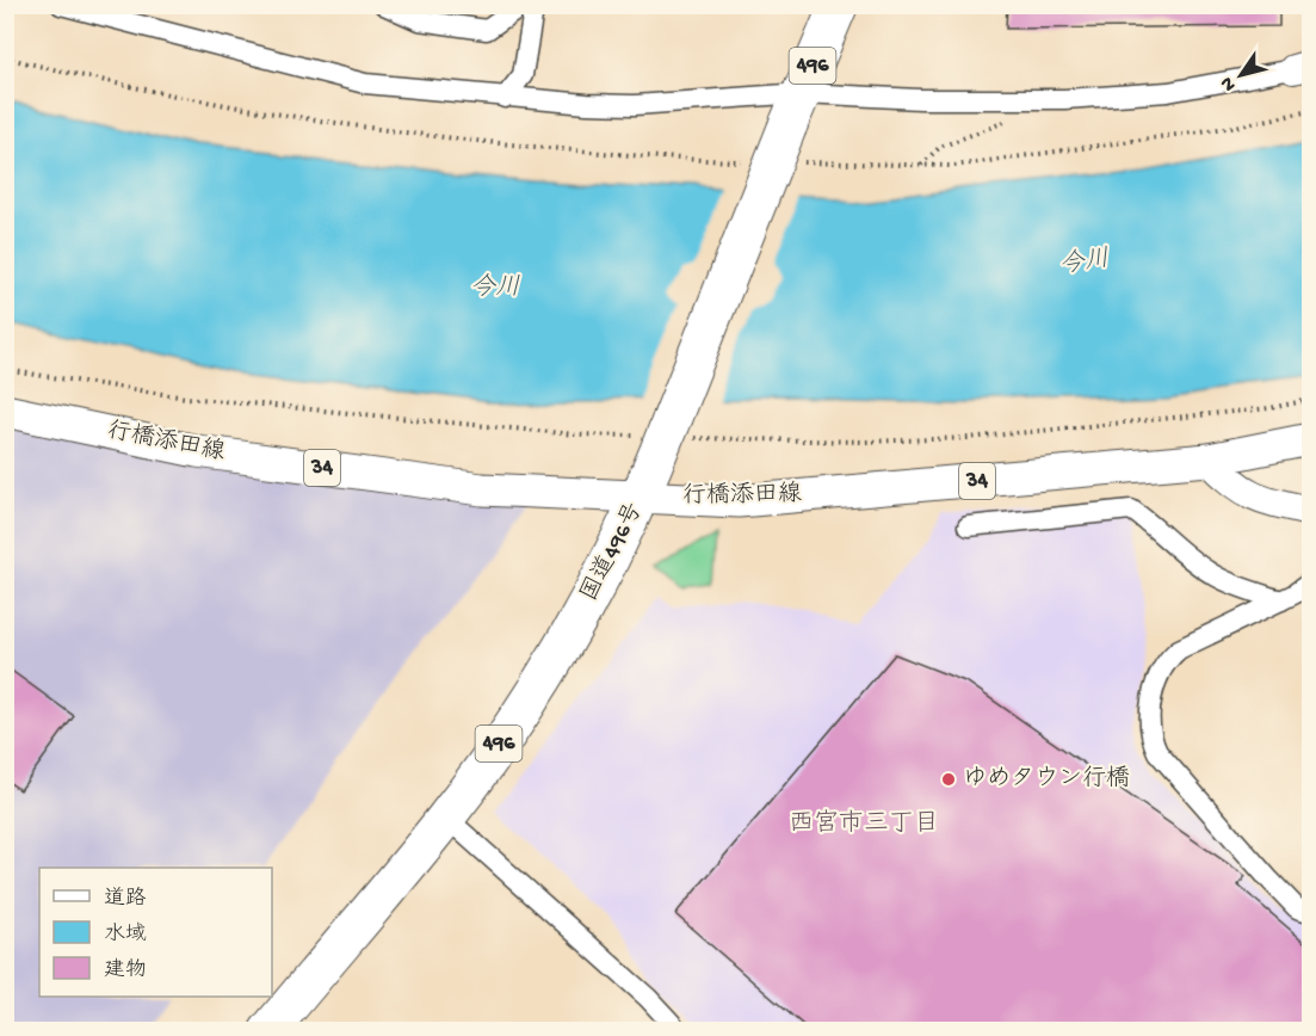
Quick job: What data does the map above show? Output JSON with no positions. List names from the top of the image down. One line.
{"streets":{"highway":["496","国道496号"],"main road":["行橋添田線","34"]},"crossings":[["行橋添田線","国道496号"]],"districts":["西宮市三丁目"],"water":["今川"],"places":["ゆめタウン行橋"],"legend":["道路","水域","建物"],"north":"bottom left"}
